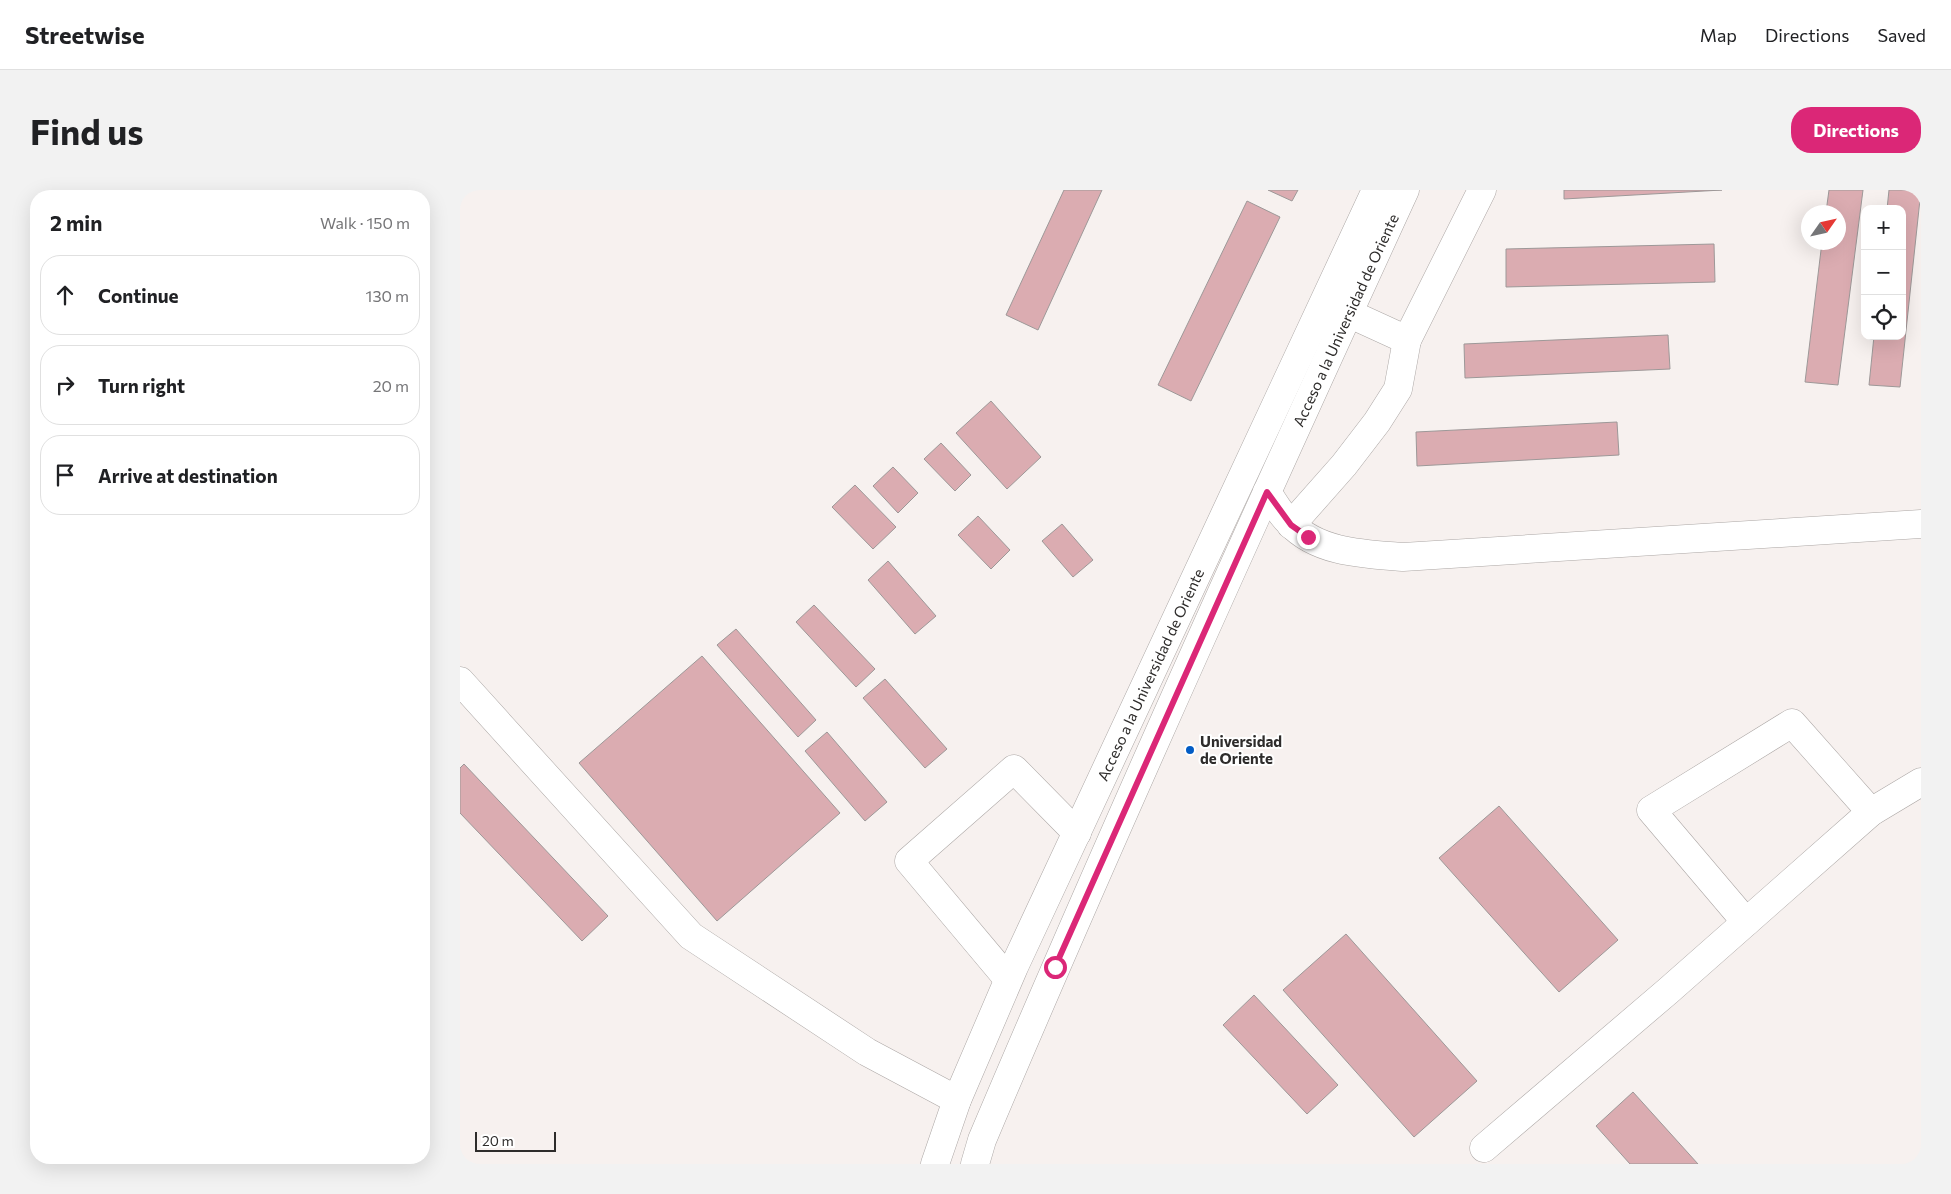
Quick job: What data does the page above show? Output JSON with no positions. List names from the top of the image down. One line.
{"streets":{"lane":["Acceso a la Universidad de Oriente"]},"places":["Universidad de Oriente"],"scale_bar":"20 m","north":"top right","page":{"header":"Streetwise","nav":["Map","Directions","Saved"],"buttons":"Directions","title":"Find us","heading":["2 min","Walk · 150 m"],"map_buttons":["+","−"],"list":[["Continue","130 m"],["Turn right","20 m"],"Arrive at destination"],"scale":"20 m"}}
